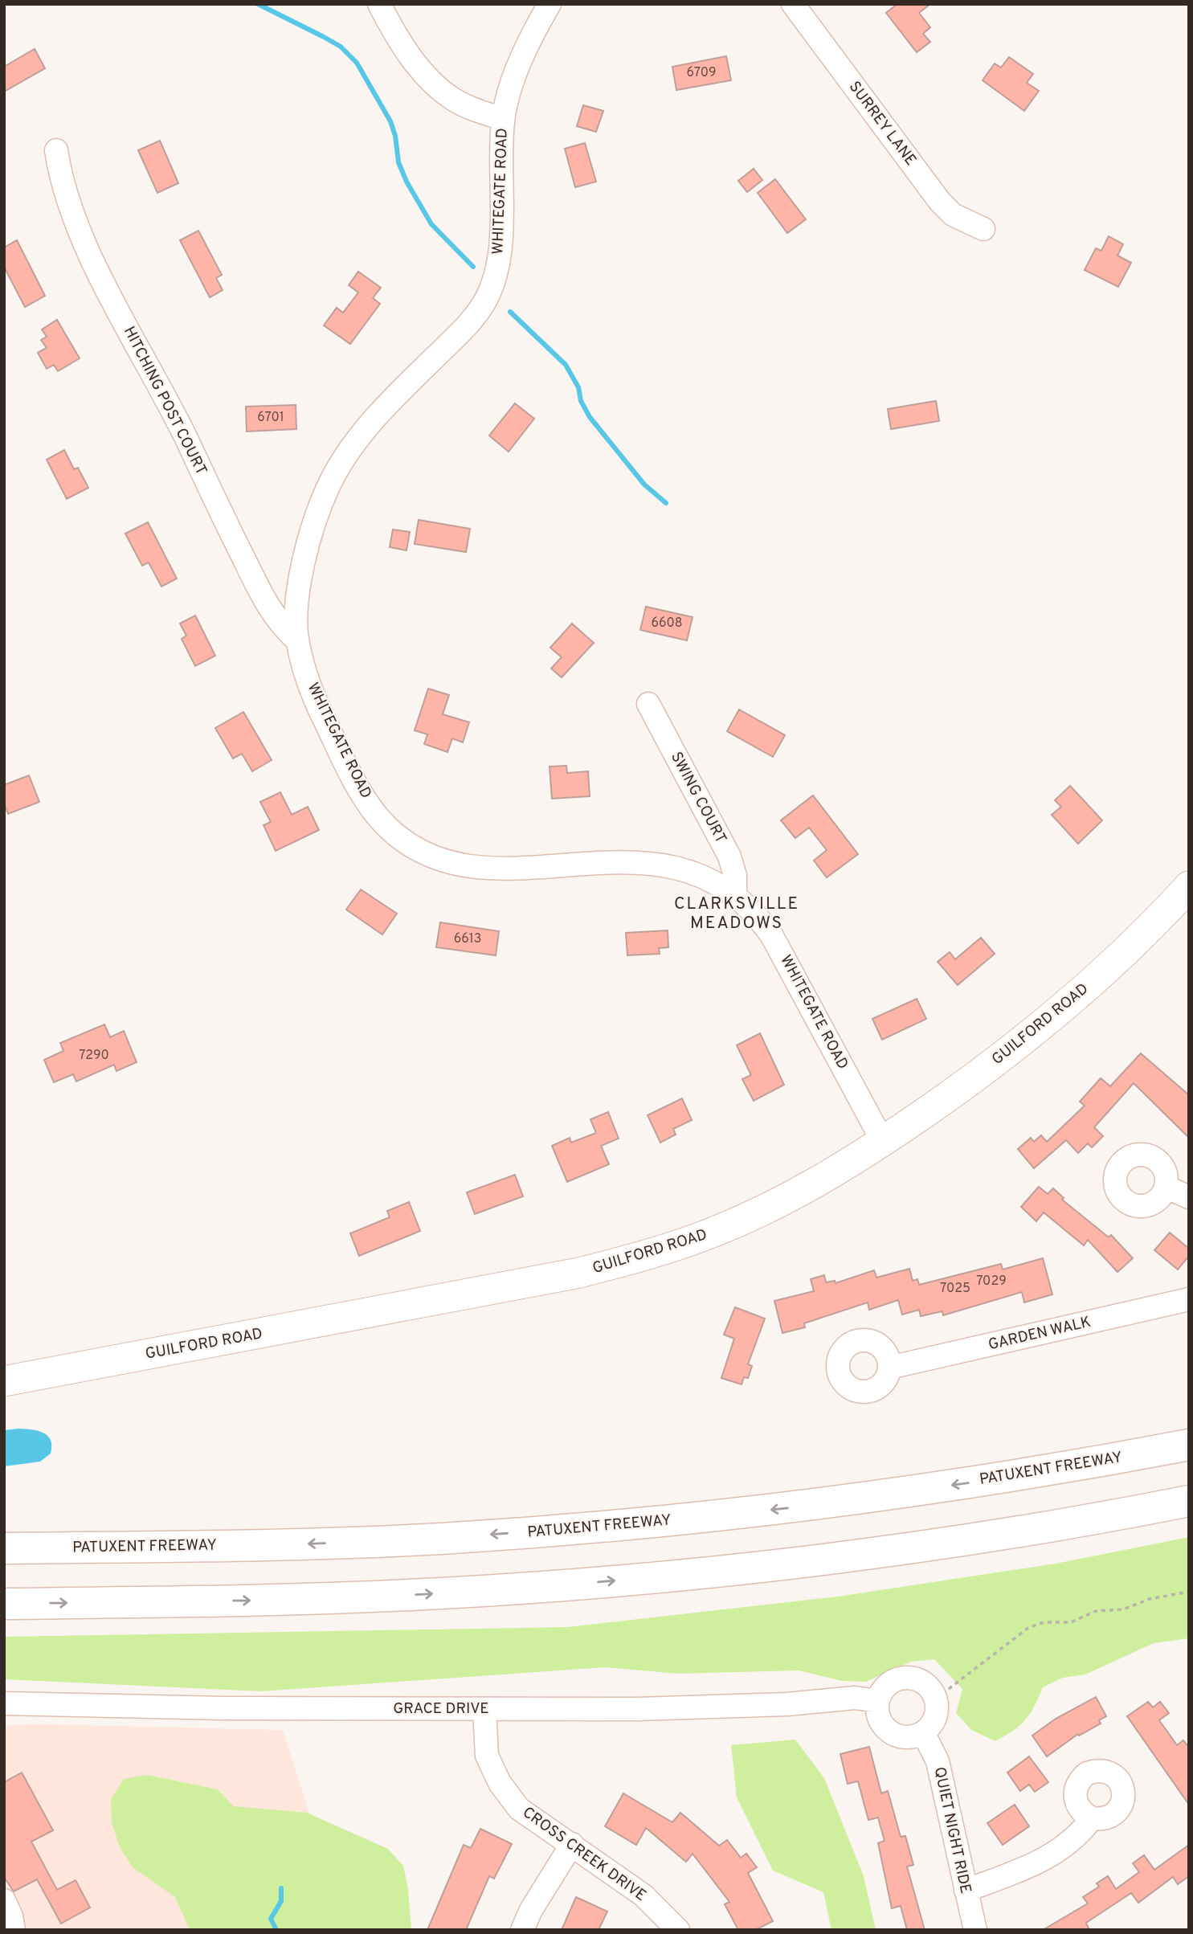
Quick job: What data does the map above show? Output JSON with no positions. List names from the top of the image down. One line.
{"streets":{"highway":["PATUXENT FREEWAY"],"main road":["GUILFORD ROAD"],"street":["SURREY LANE","WHITEGATE ROAD","HITCHING POST COURT","SWING COURT","GARDEN WALK","GRACE DRIVE","QUIET NIGHT RIDE","CROSS CREEK DRIVE"]},"crossings":[["WHITEGATE ROAD","HITCHING POST COURT"],["WHITEGATE ROAD","SWING COURT"],["WHITEGATE ROAD","GUILFORD ROAD"],["GRACE DRIVE","QUIET NIGHT RIDE"],["GRACE DRIVE","CROSS CREEK DRIVE"]],"districts":["CLARKSVILLE MEADOWS"],"house_numbers":["6709","6701","6608","6613","7290","7029","7025"]}
